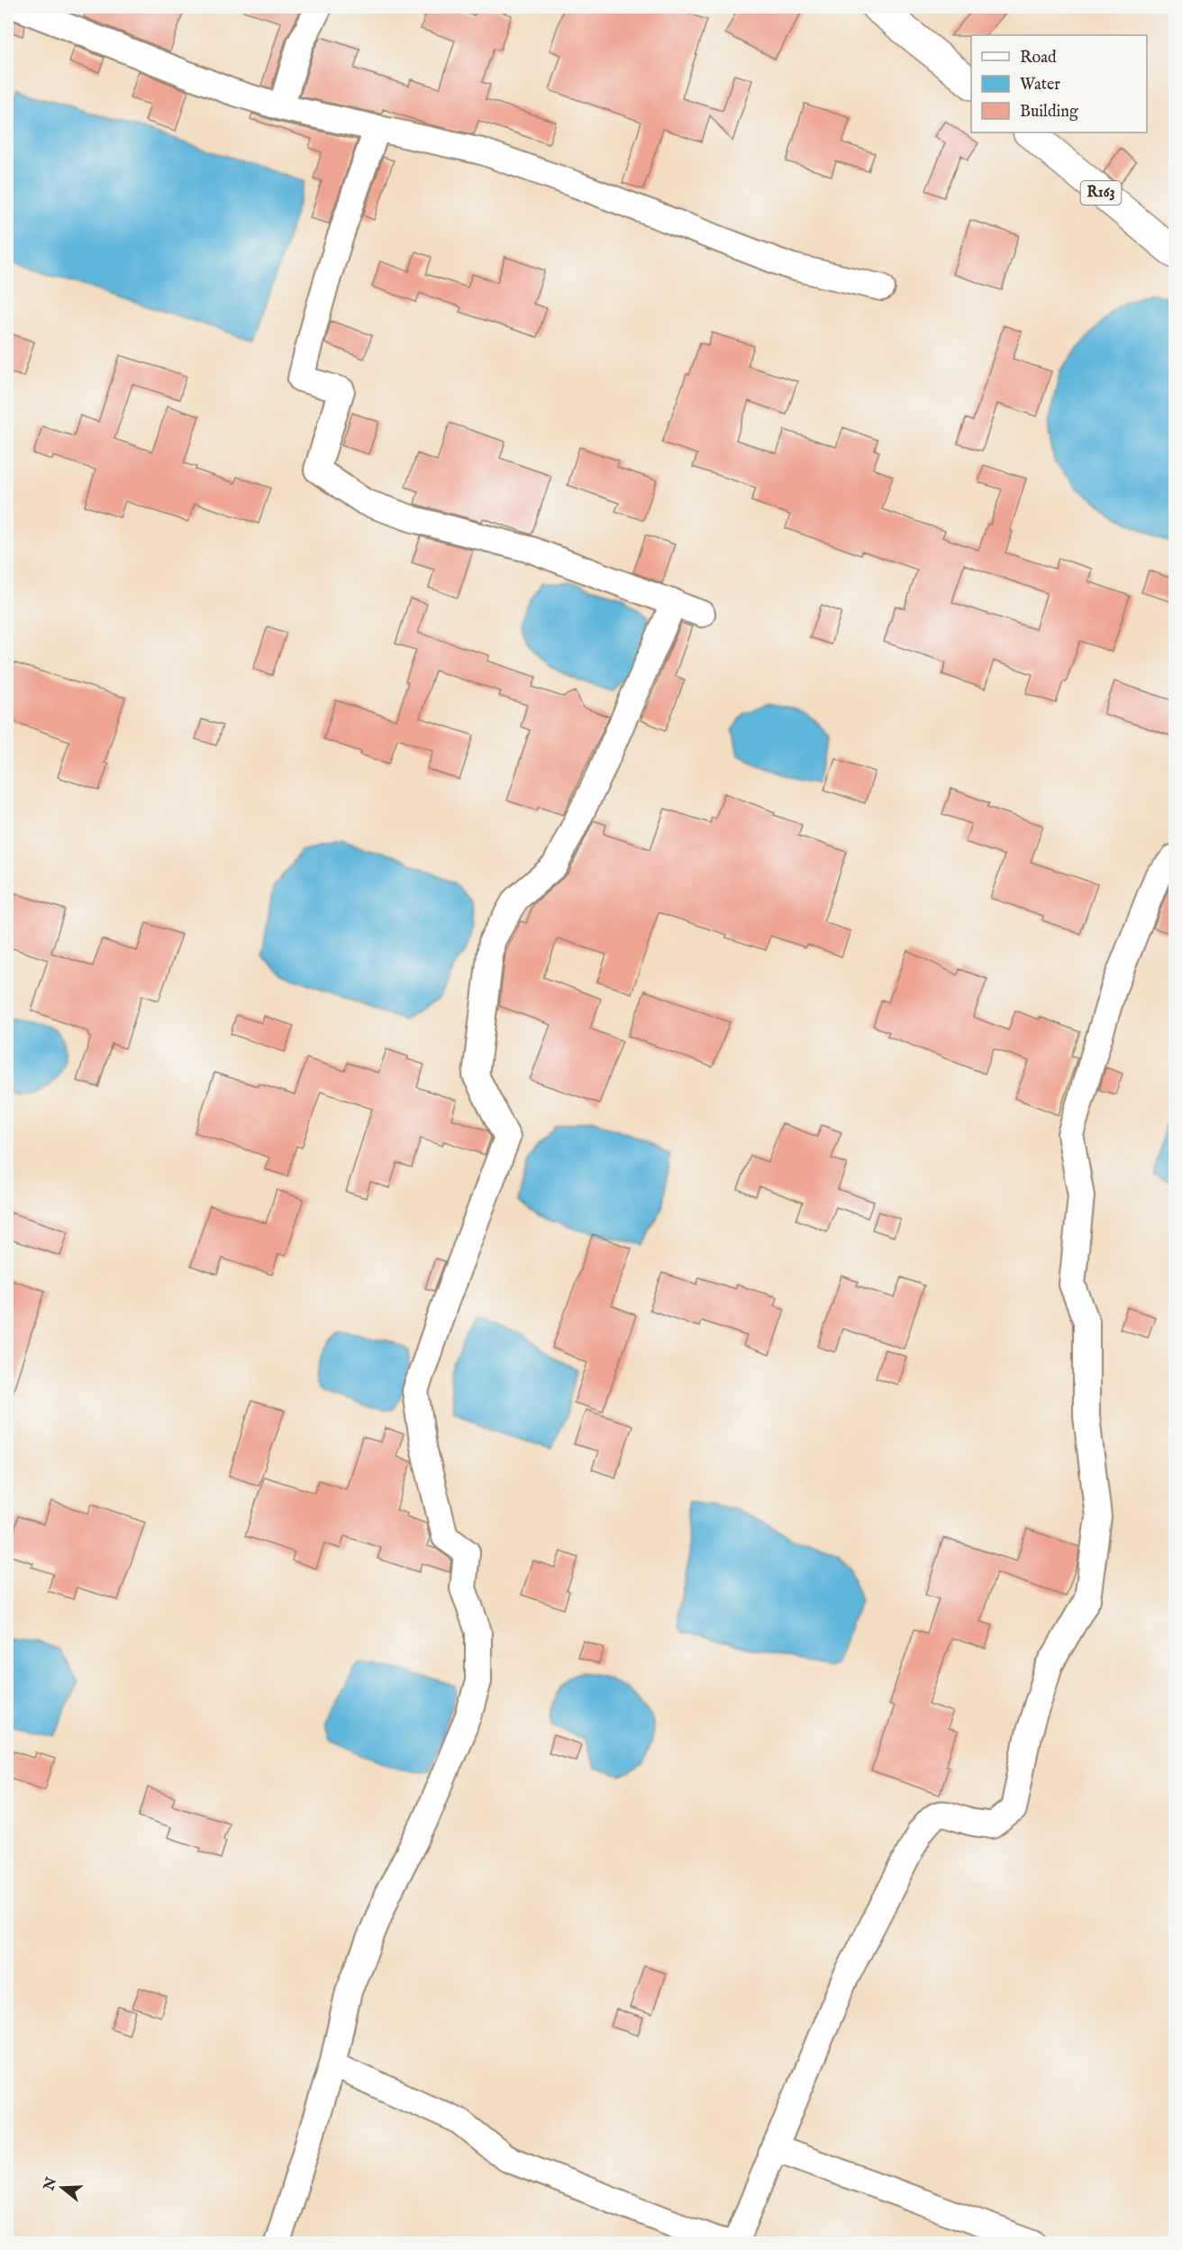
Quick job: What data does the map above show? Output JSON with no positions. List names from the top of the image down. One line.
{"streets":{"main road":["R163"]},"legend":["Road","Water","Building"],"north":"left"}
